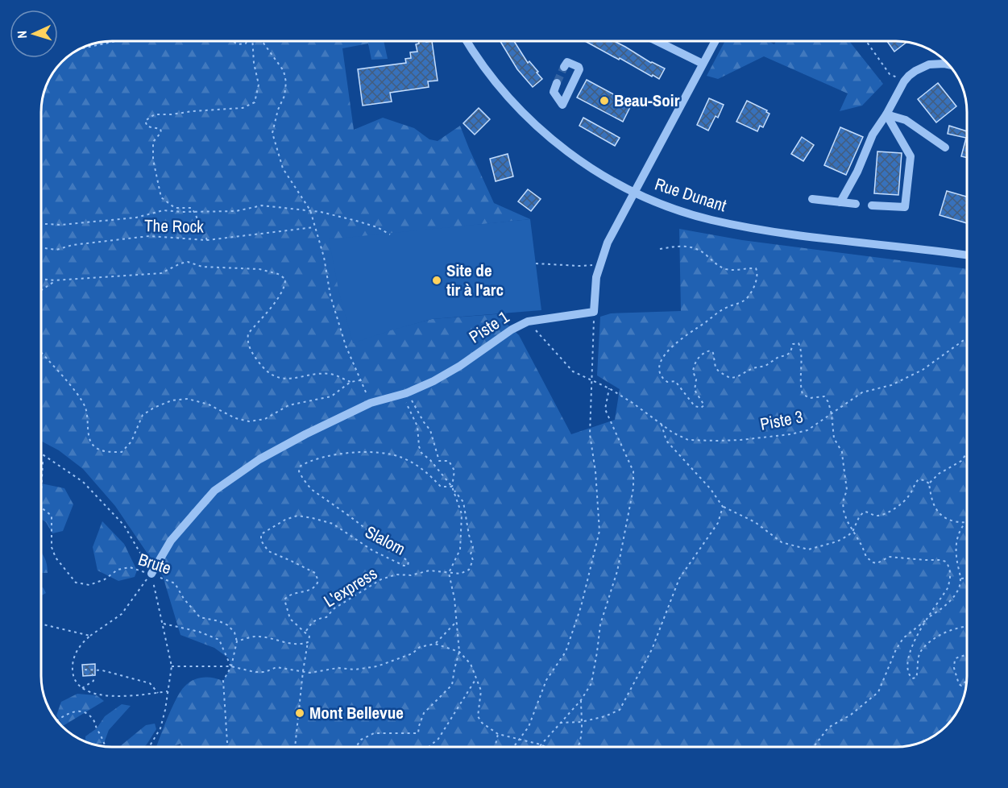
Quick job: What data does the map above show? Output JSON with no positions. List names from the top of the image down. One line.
{"streets":{"street":["Rue Dunant","Piste 1"],"path":["The Rock","Piste 3","Slalom","Brute","L'express"]},"crossings":[["Piste 1","Piste 3"],["Piste 1","Brute"],["Slalom","L'express"]],"places":["Beau-Soir","Site de tir à l'arc","Mont Bellevue"],"north":"left"}
